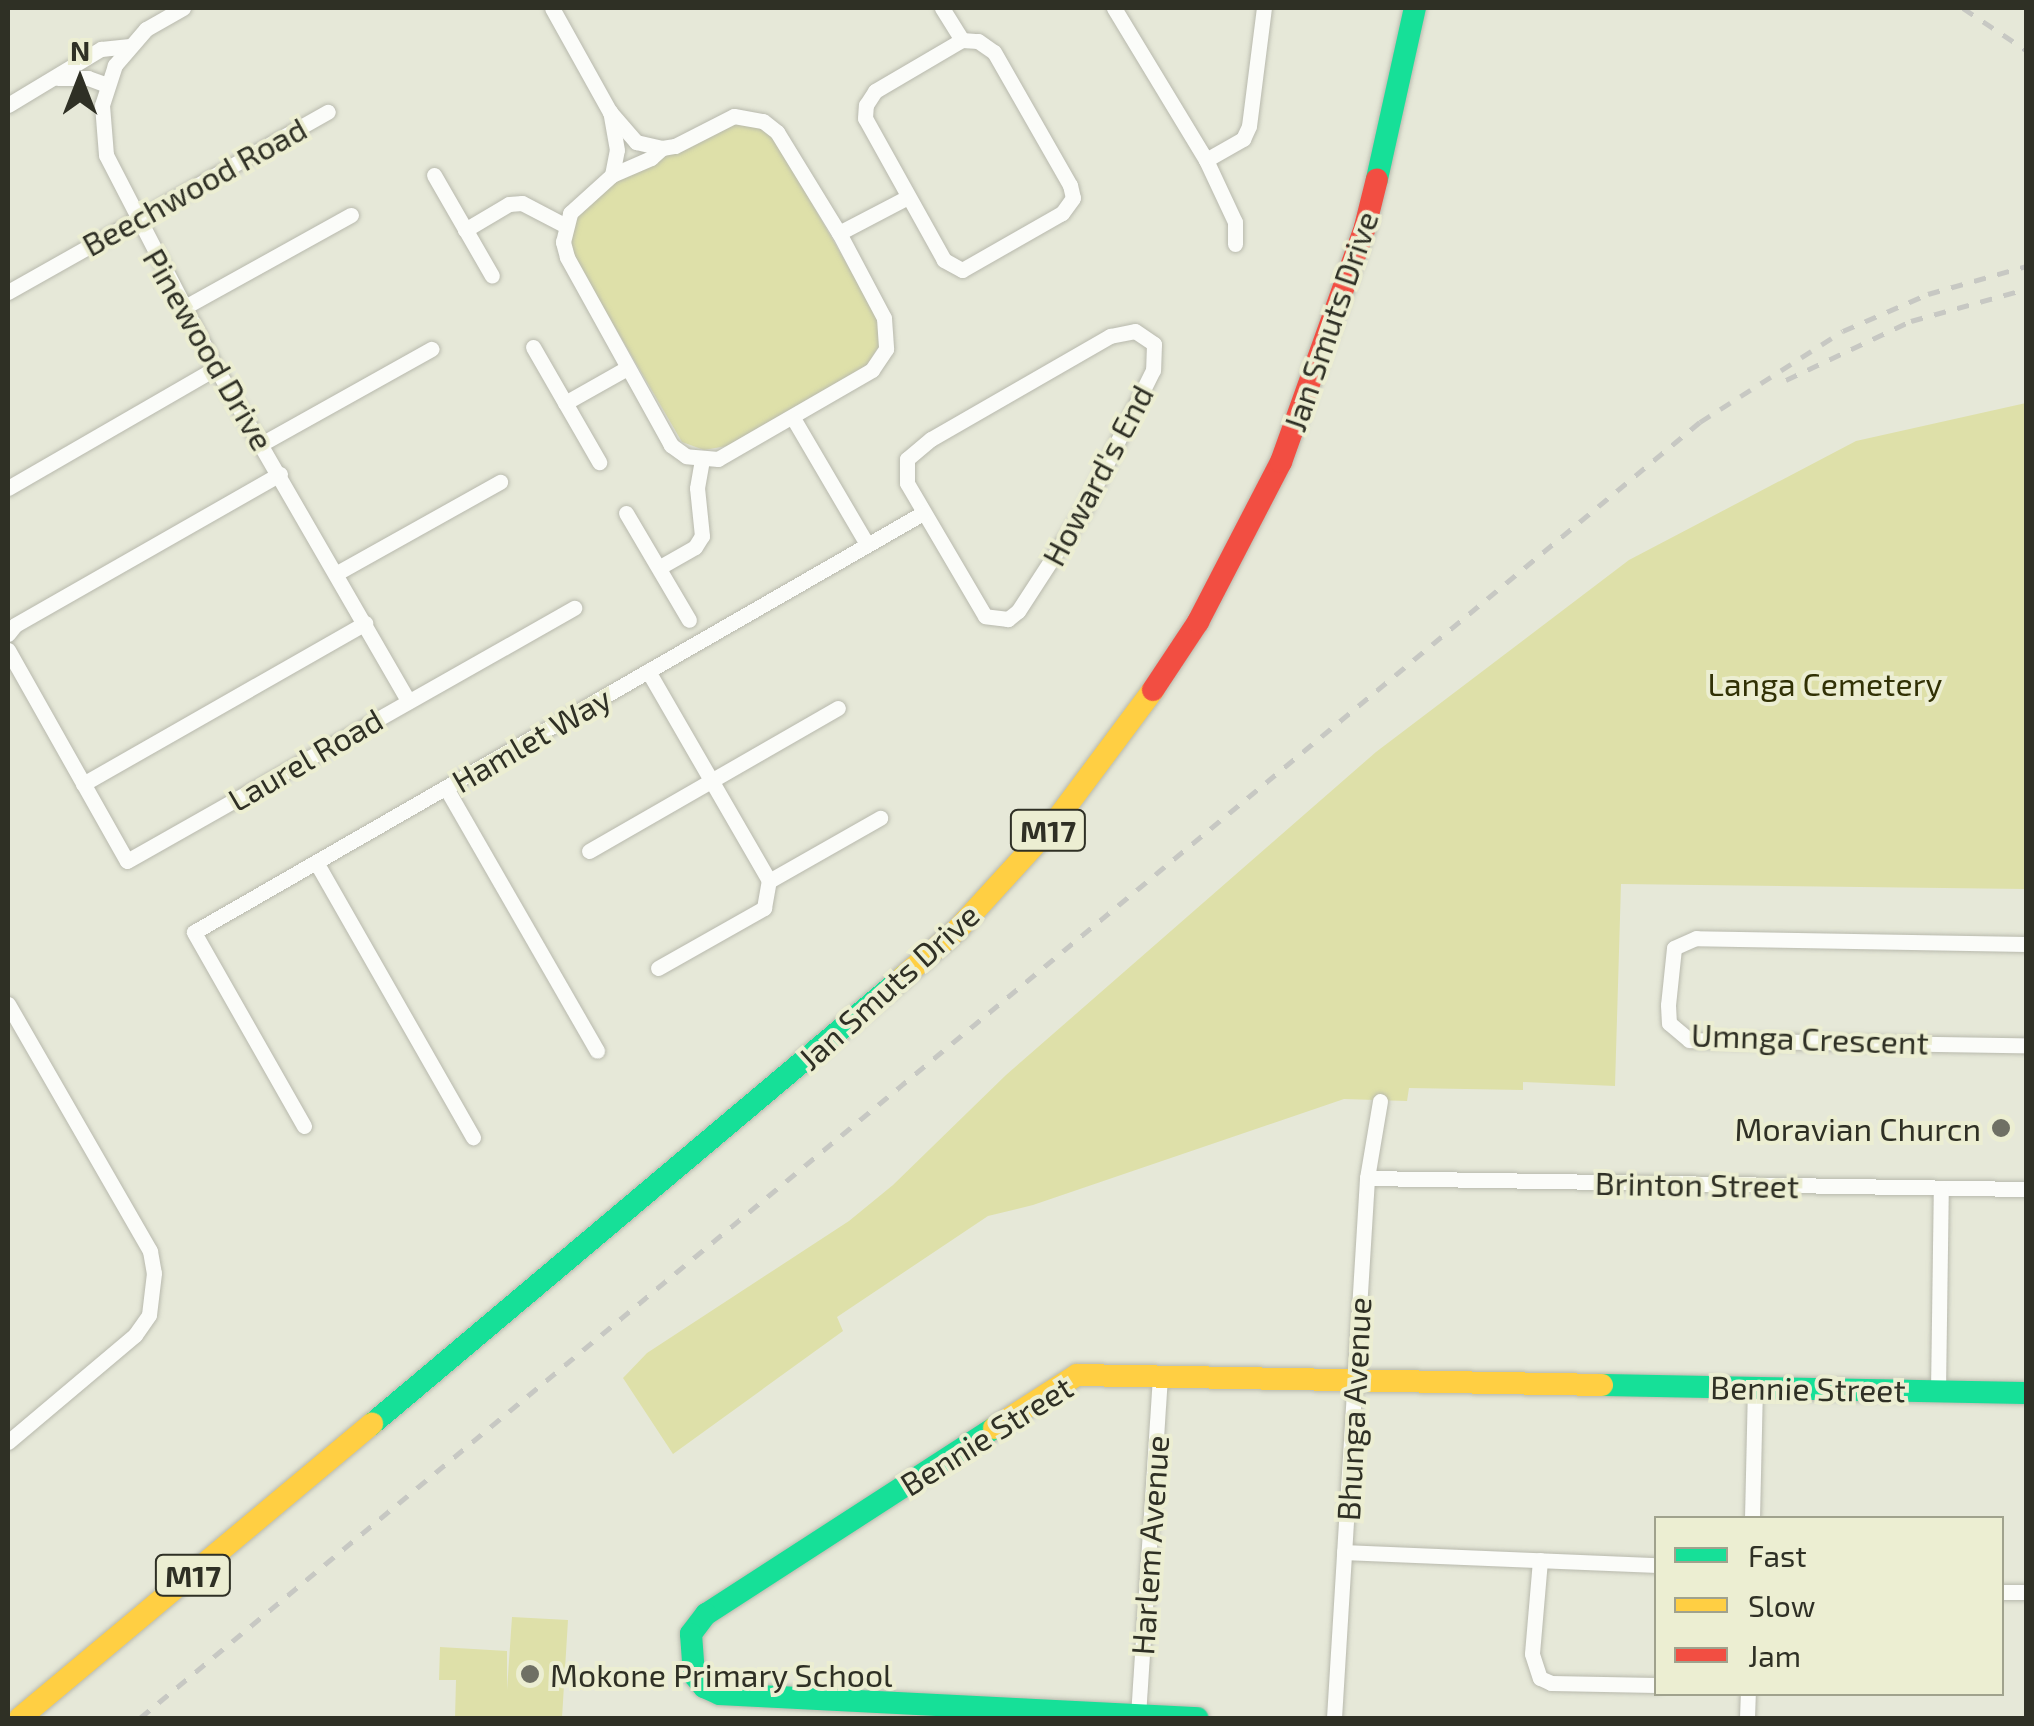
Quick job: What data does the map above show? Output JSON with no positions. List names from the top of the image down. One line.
{"streets":{"main road":["Jan Smuts Drive","M17","Bennie Street"],"street":["Beechwood Road","Pinewood Drive","Howard's End","Hamlet Way","Laurel Road","Umnga Crescent","Brinton Street","Bhunga Avenue","Harlem Avenue"]},"crossings":[["Beechwood Road","Pinewood Drive"],["Pinewood Drive","Laurel Road"],["Howard's End","Hamlet Way"],["Brinton Street","Bennie Street"],["Brinton Street","Bhunga Avenue"],["Bennie Street","Bhunga Avenue"],["Bennie Street","Harlem Avenue"]],"parks":["Langa Cemetery"],"places":["Moravian Churcn","Mokone Primary School"],"legend":["Fast","Slow","Jam"],"north":"top"}
